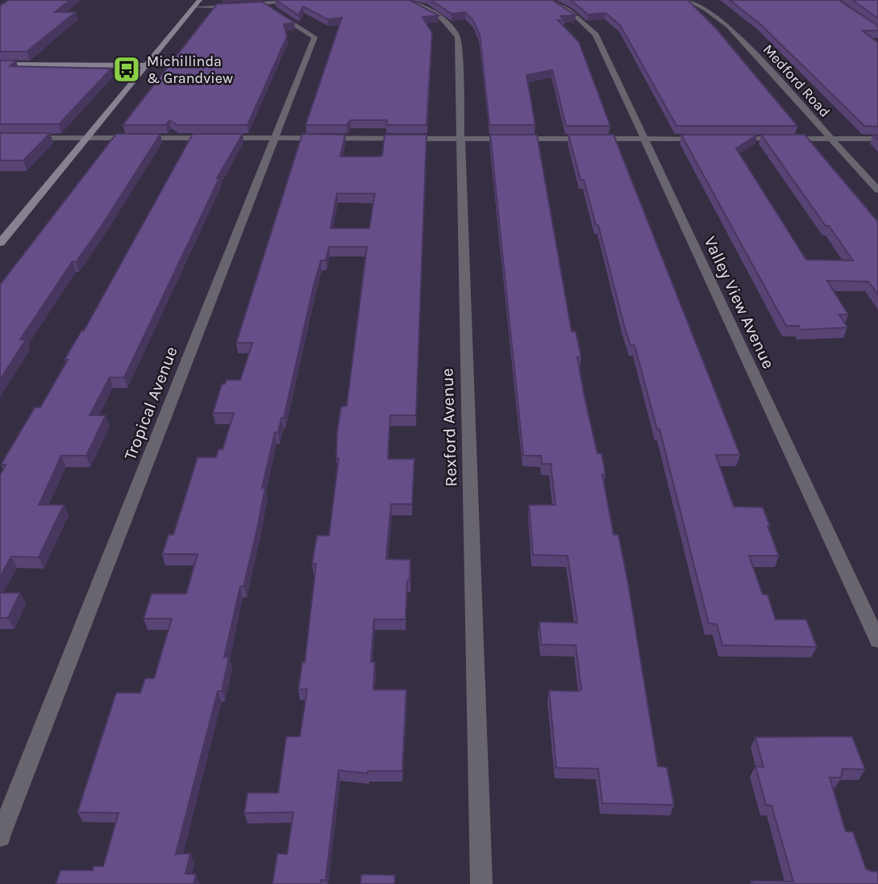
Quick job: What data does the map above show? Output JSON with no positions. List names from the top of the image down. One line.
{"streets":{"street":["Medford Road","Valley View Avenue","Tropical Avenue","Rexford Avenue"]},"places":{"bus stop":["Michillinda & Grandview"]}}
